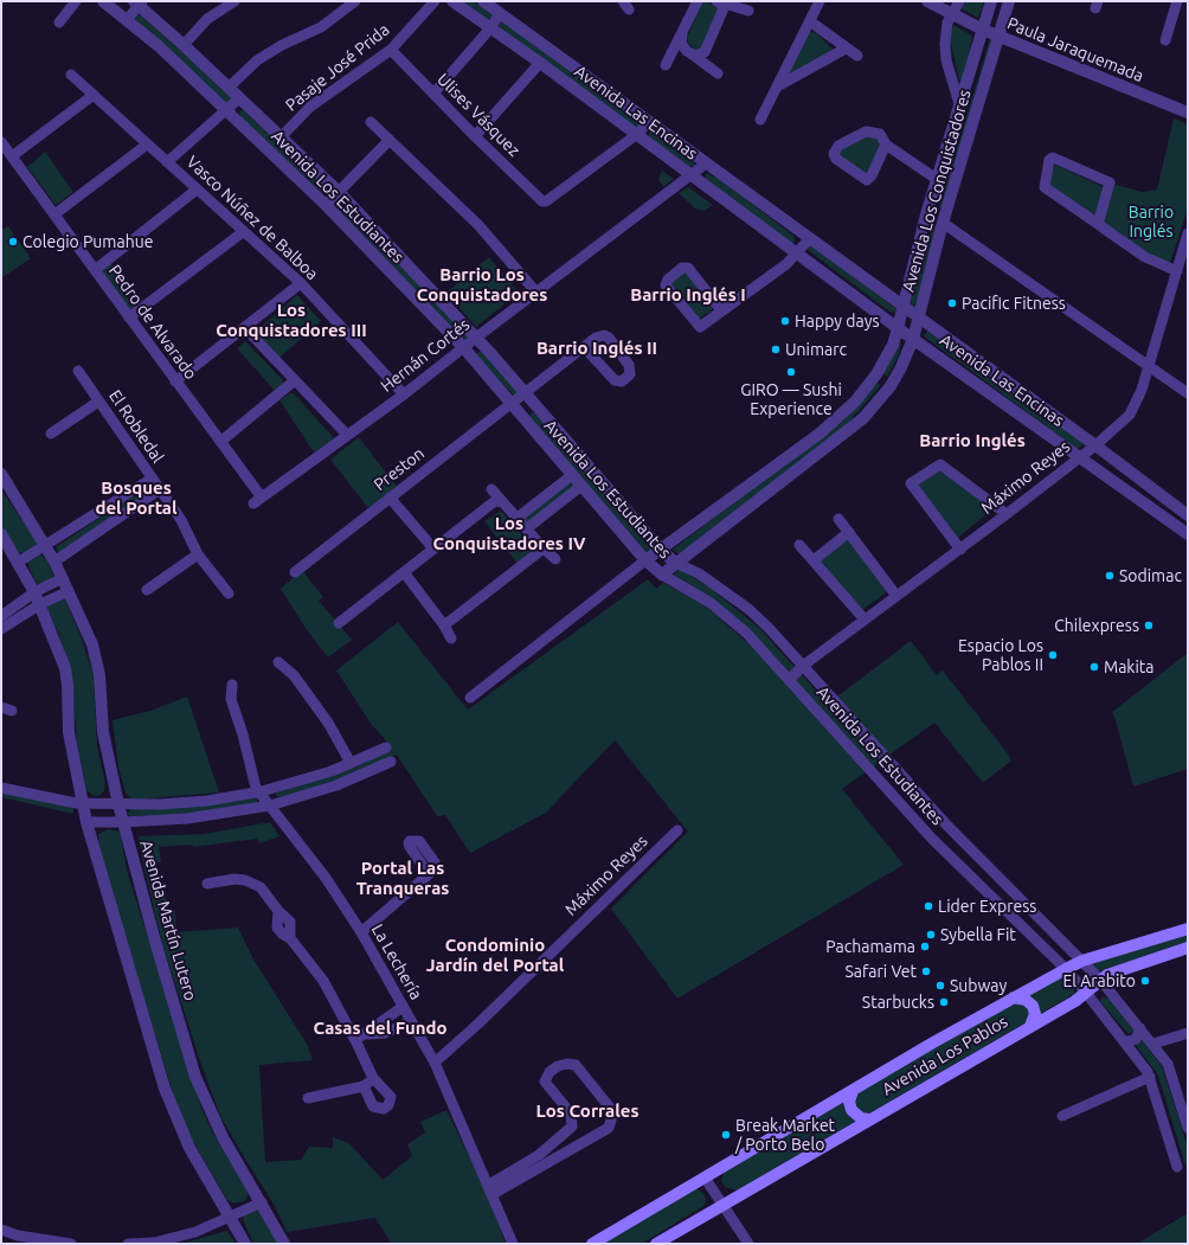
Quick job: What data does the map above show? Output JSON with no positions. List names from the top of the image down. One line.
{"streets":{"main road":["Avenida Los Pablos"],"street":["Paula Jaraquemada","Pasaje José Prida","Avenida Las Encinas","Ulises Vásquez","Avenida Los Conquistadores","Avenida Los Estudiantes","Vasco Núñez de Balboa","Pedro de Alvarado","Hernán Cortés","El Robledal","Preston","Máximo Reyes","Avenida Martín Lutero","La Lechería"]},"crossings":[["Paula Jaraquemada","Avenida Los Conquistadores"],["Pasaje José Prida","Ulises Vásquez"],["Pasaje José Prida","Avenida Los Estudiantes"],["Avenida Las Encinas","Ulises Vásquez"],["Avenida Las Encinas","Avenida Los Conquistadores"],["Avenida Las Encinas","Hernán Cortés"],["Avenida Las Encinas","Máximo Reyes"],["Avenida Los Conquistadores","Avenida Los Estudiantes"],["Avenida Los Estudiantes","Hernán Cortés"],["Avenida Los Estudiantes","Preston"],["Avenida Los Estudiantes","Máximo Reyes"],["Avenida Los Estudiantes","Avenida Los Pablos"],["Vasco Núñez de Balboa","Hernán Cortés"],["Pedro de Alvarado","Hernán Cortés"],["Máximo Reyes","La Lechería"]],"districts":["Barrio Los Conquistadores","Barrio Inglés I","Los Conquistadores III","Barrio Inglés II","Barrio Inglés","Bosques del Portal","Los Conquistadores IV","Portal Las Tranqueras","Condominio Jardín del Portal","Casas del Fundo","Los Corrales"],"parks":["Barrio Inglés"],"places":["Colegio Pumahue","Pacific Fitness","Happy days","Unimarc","GIRO — Sushi Experience","Sodimac","Chilexpress","Espacio Los Pablos II","Makita","Lider Express","Sybella Fit","Pachamama","Safari Vet","El Arabito","Subway","Starbucks","Break Market / Porto Belo"]}
